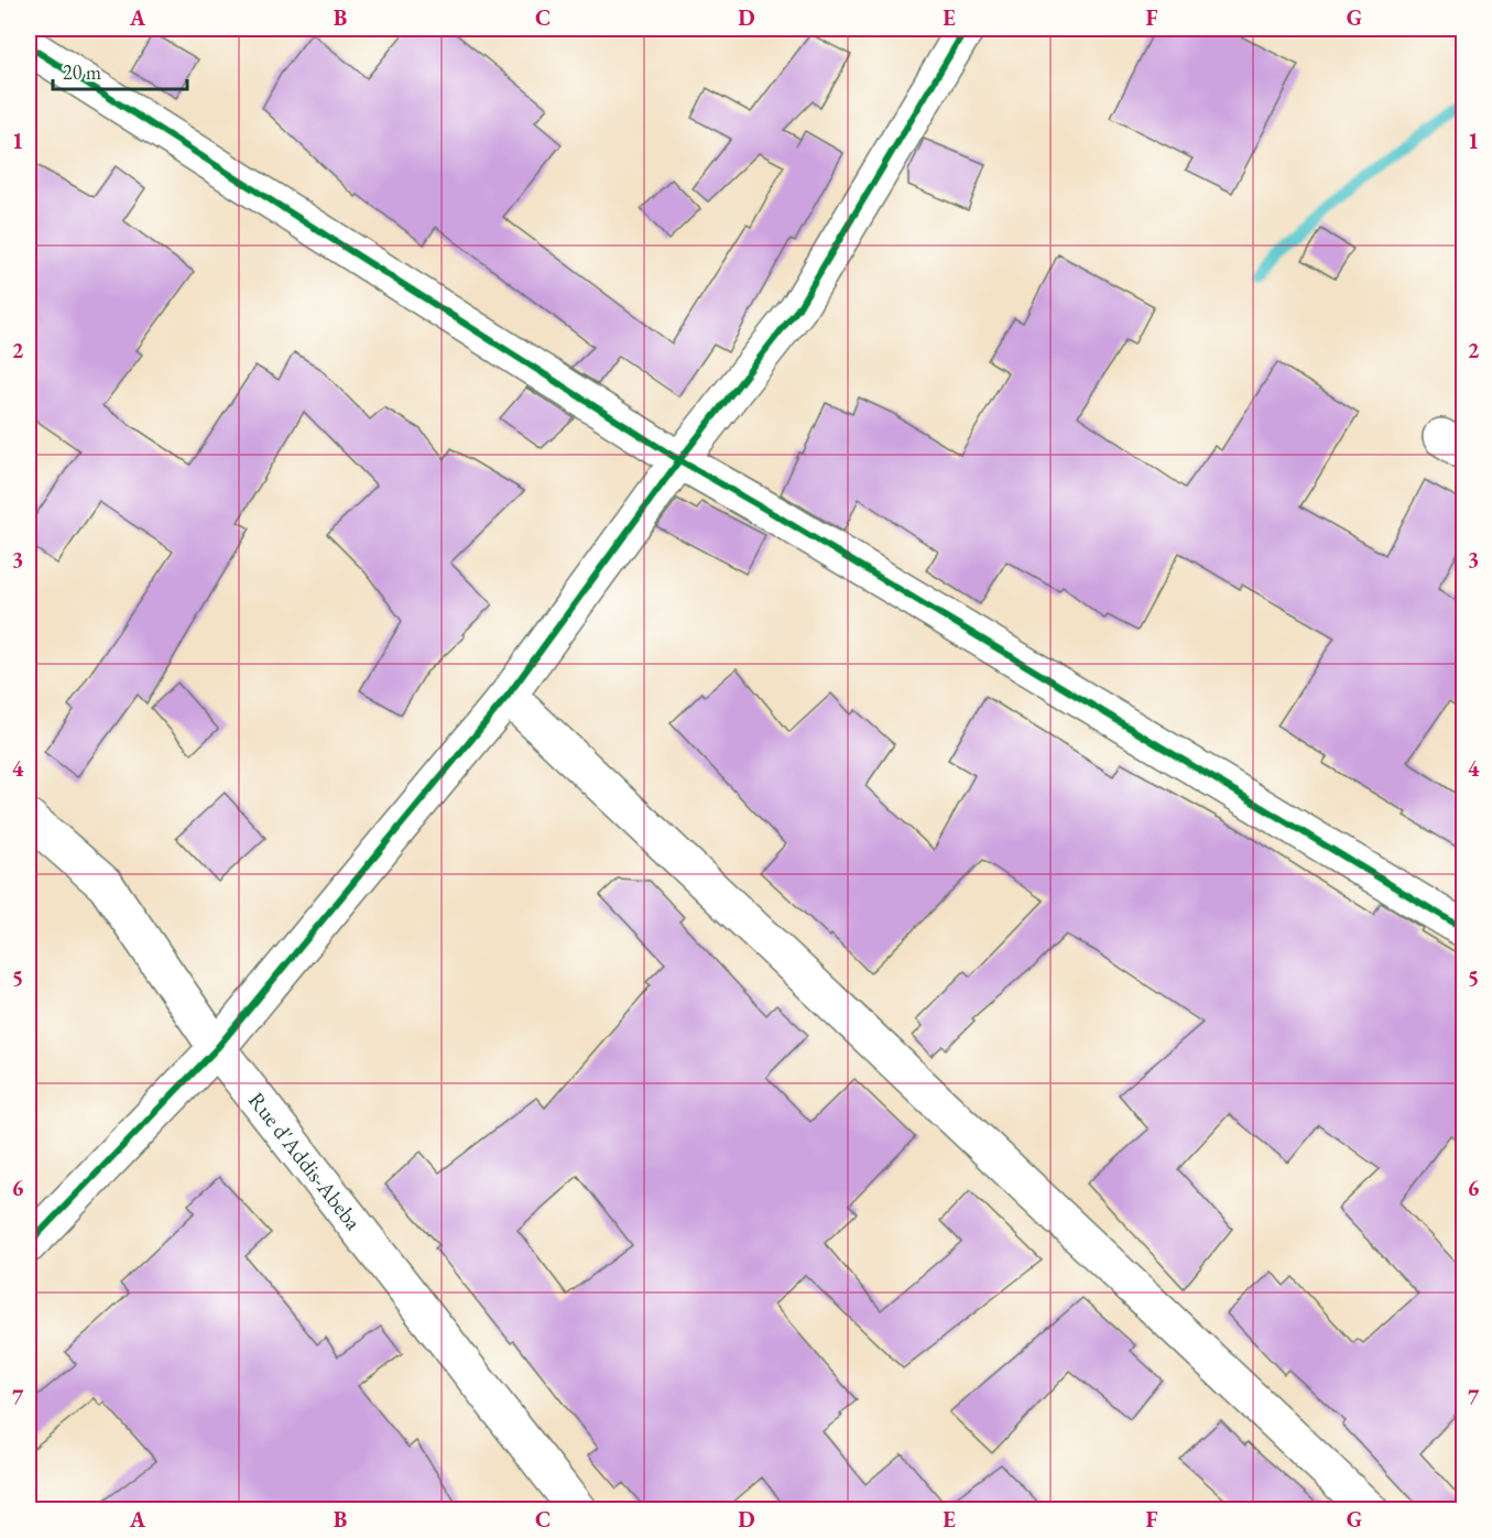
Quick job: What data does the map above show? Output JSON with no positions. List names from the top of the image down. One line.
{"streets":{"street":["Rue d'Addis-Abeba"]},"scale_bar":"20 m","grid":{"columns":["A","B","C","D","E","F","G"],"rows":["1","2","3","4","5","6","7"]}}
